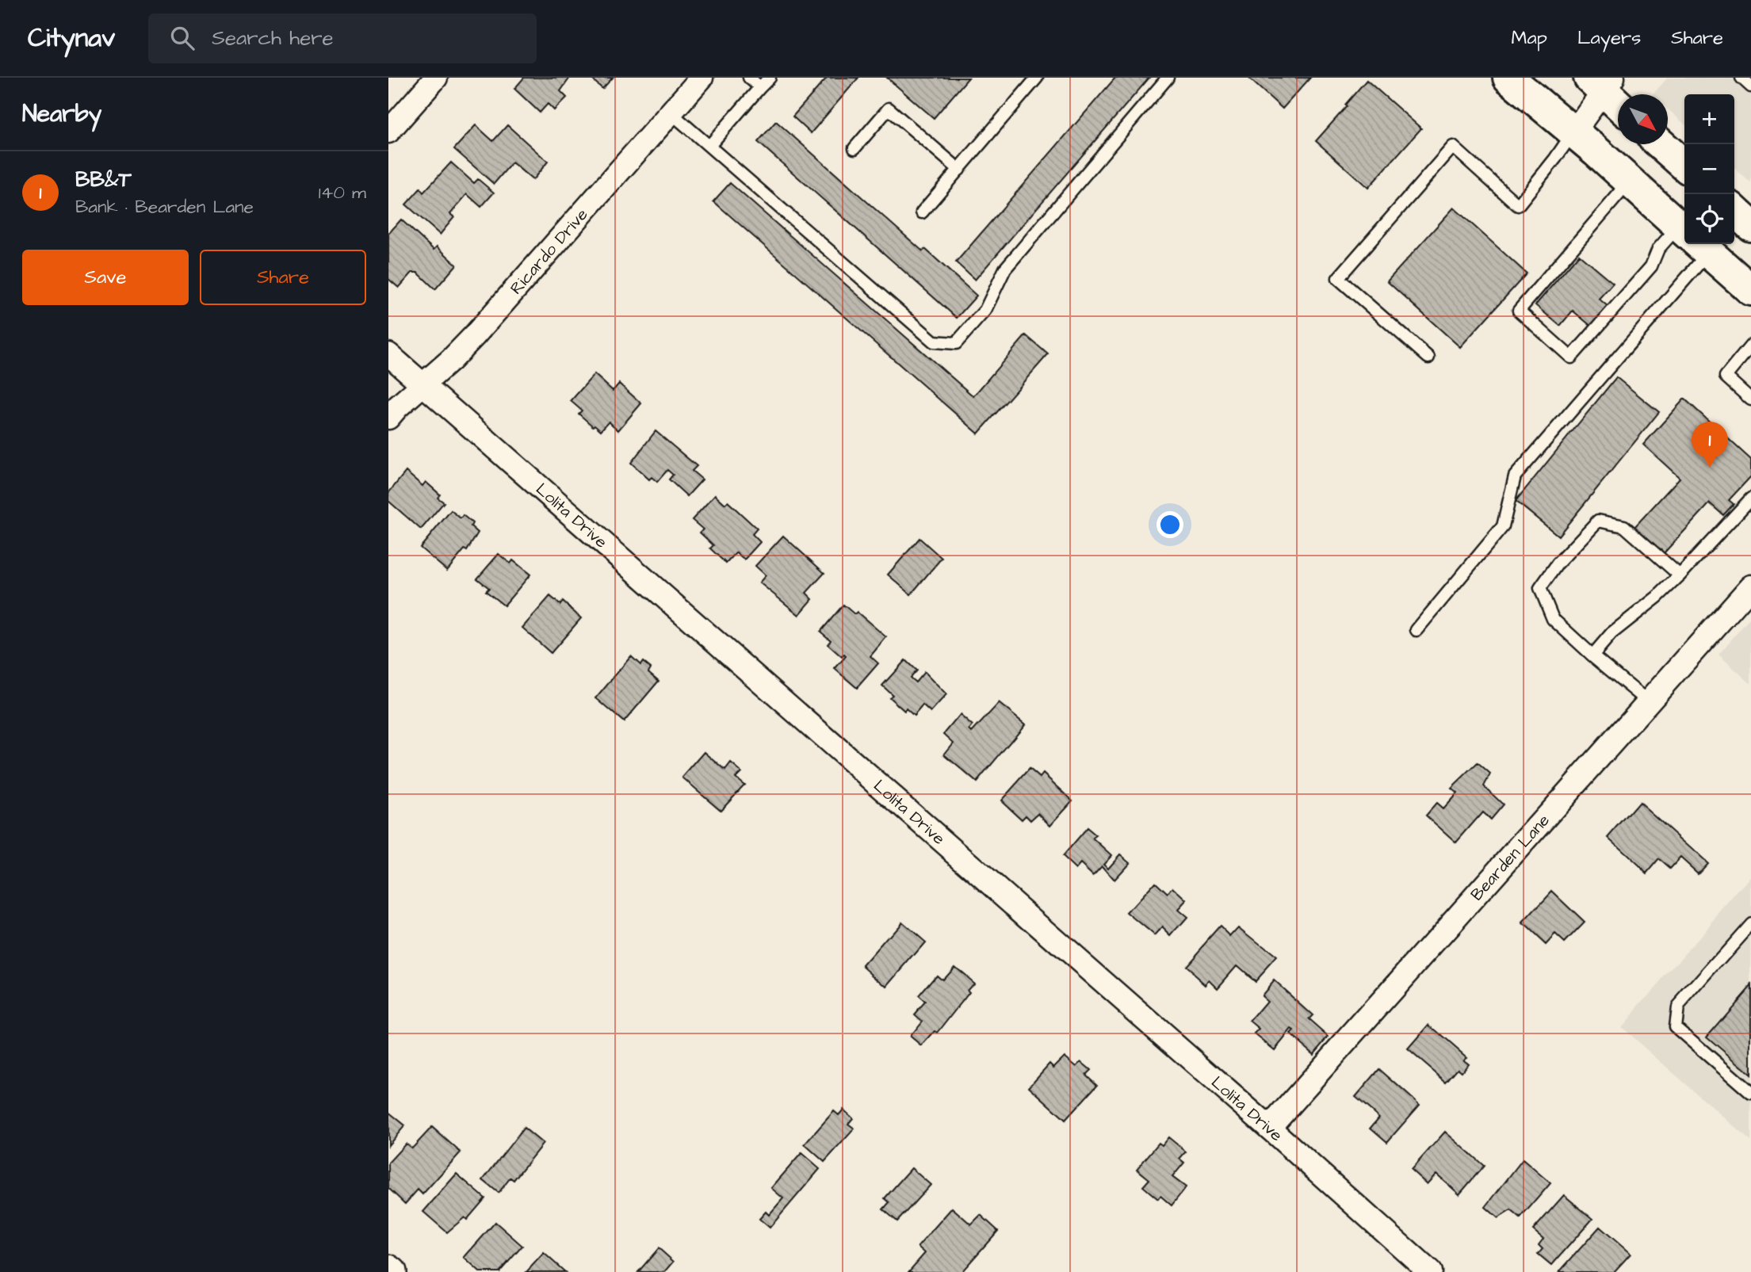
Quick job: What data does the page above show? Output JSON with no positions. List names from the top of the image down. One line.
{"streets":{"street":["Ricardo Drive","Lolita Drive","Bearden Lane"]},"crossings":[["Ricardo Drive","Lolita Drive"],["Lolita Drive","Bearden Lane"]],"north":"bottom right","page":{"header":"Citynav","search":"Search here","nav":["Map","Layers","Share"],"heading":"Nearby","map_buttons":["+","−"],"list":[{"mark":"1","name":"BB&T","note":"Bank · Bearden Lane","value":"140 m"}],"buttons":["Save","Share"],"pins":"1"}}
